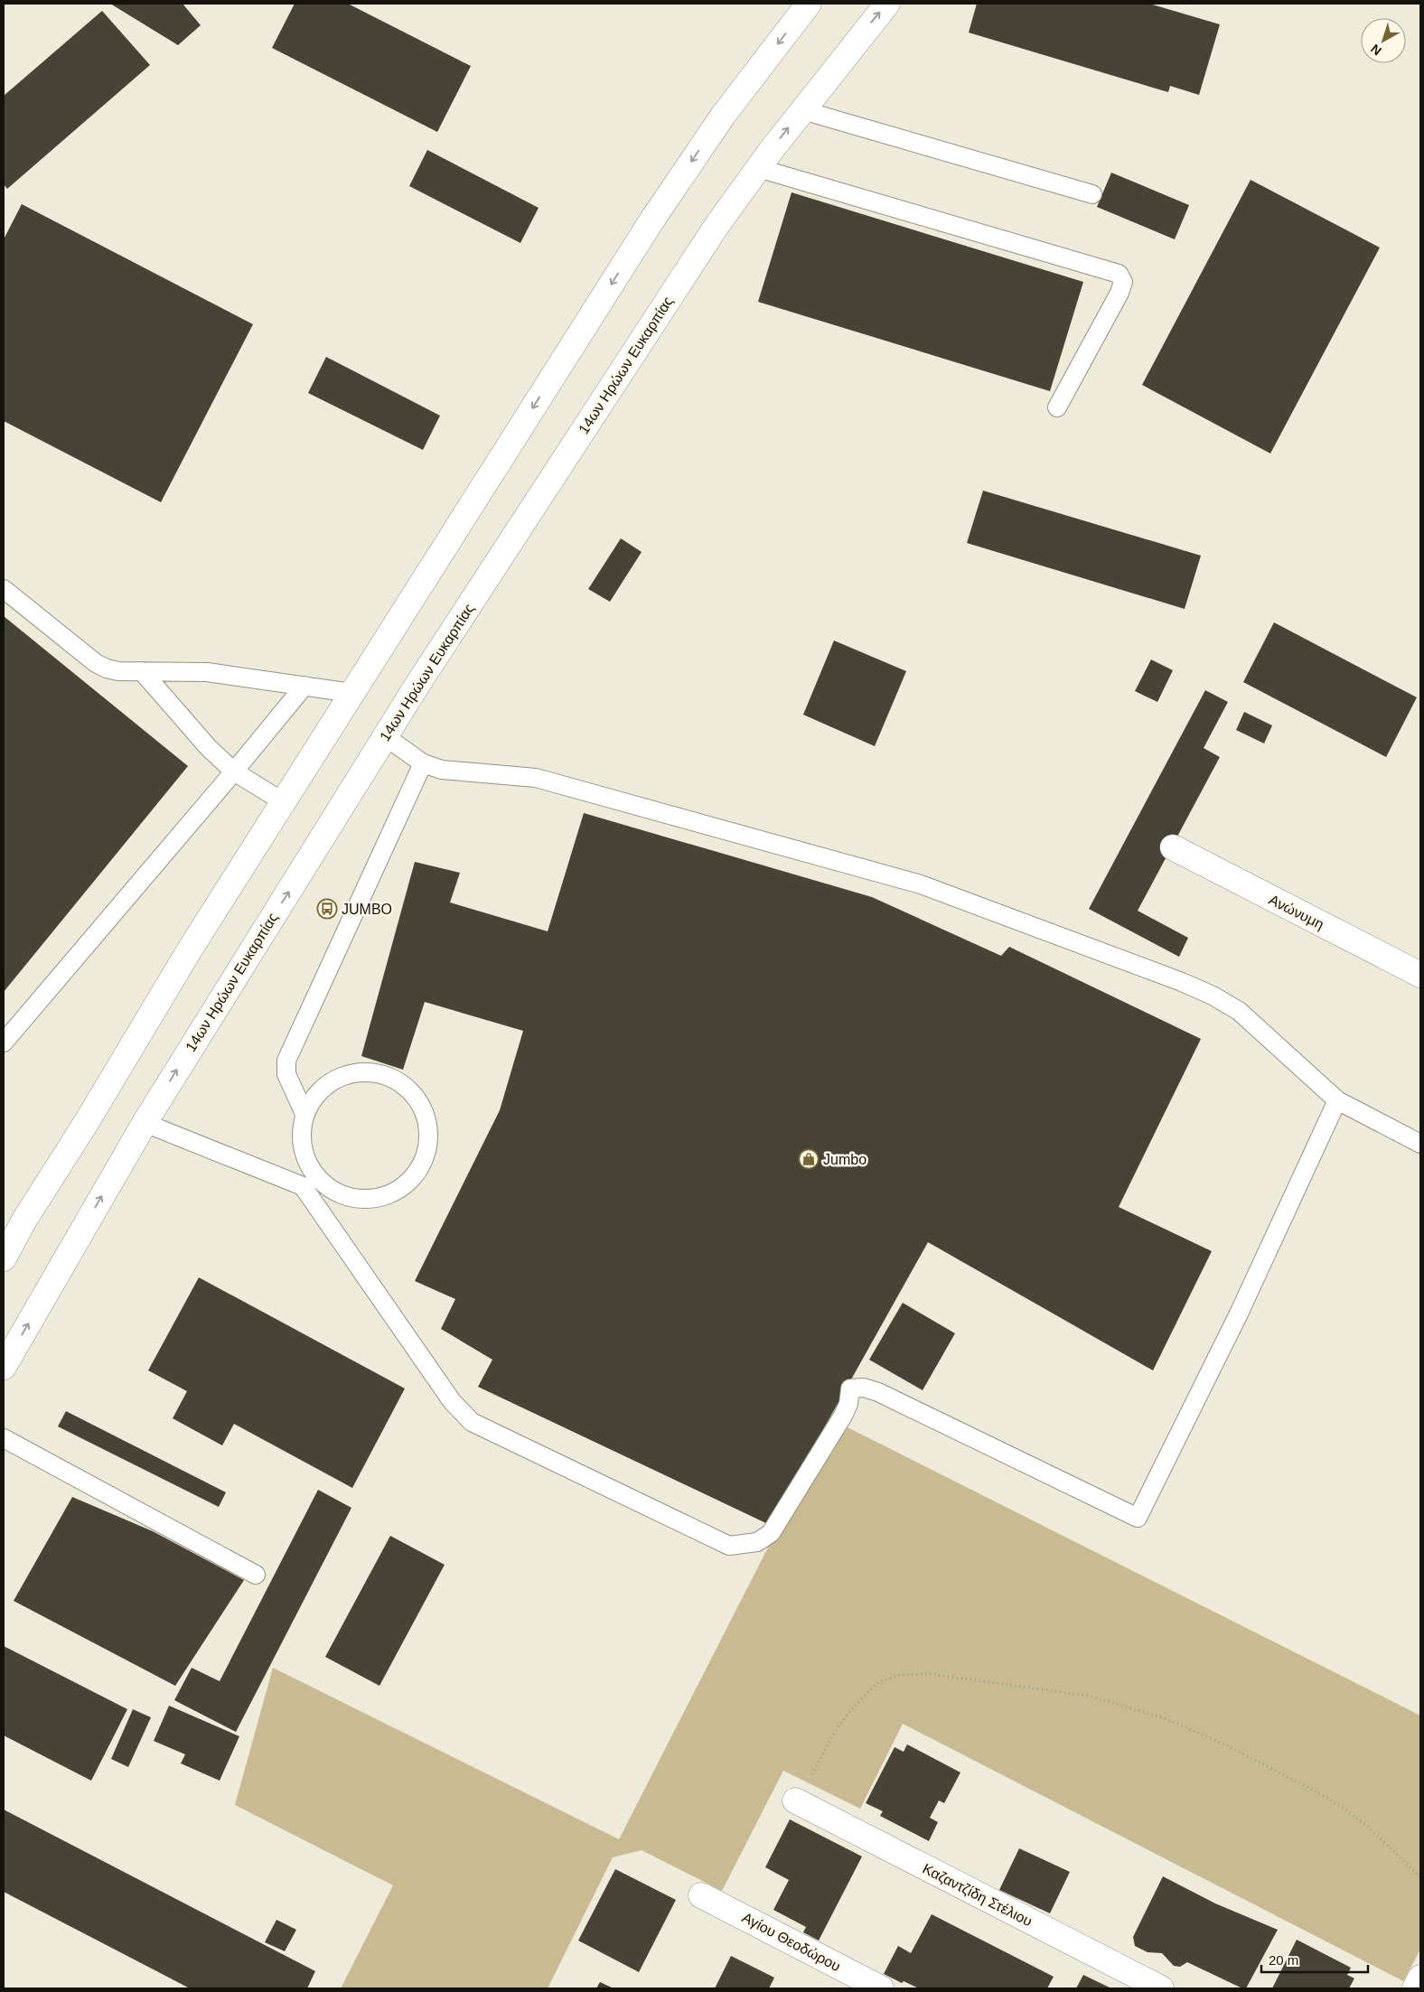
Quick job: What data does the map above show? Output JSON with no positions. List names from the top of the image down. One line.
{"streets":{"main road":["14ων Ηρώων Ευκαρπίας","Ανώνυμη","Καζαντζίδη Στέλιου","Αγίου Θεοδώρου"]},"places":{"bus stop":["JUMBO"],"shop":["Jumbo"]},"scale_bar":"20 m","north":"bottom left"}
